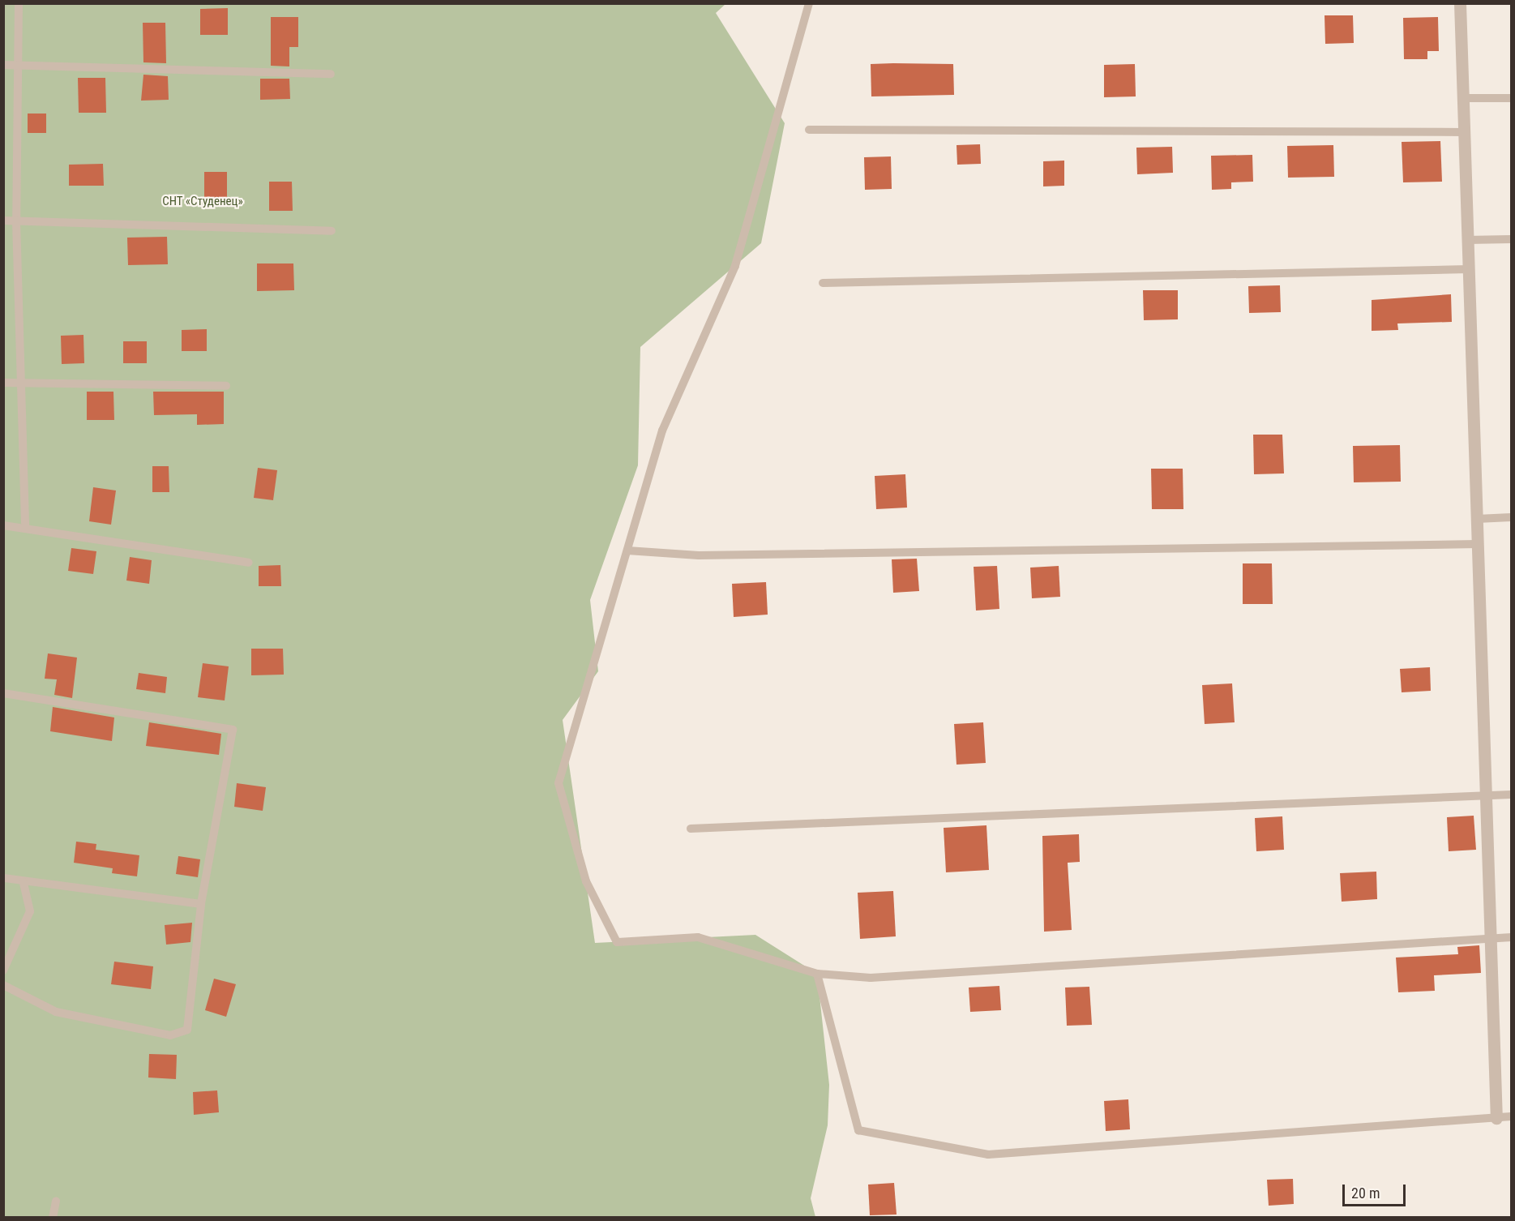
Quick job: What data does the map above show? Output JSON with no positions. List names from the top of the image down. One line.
{"parks":["СНТ «Студенец»"],"scale_bar":"20 m"}
